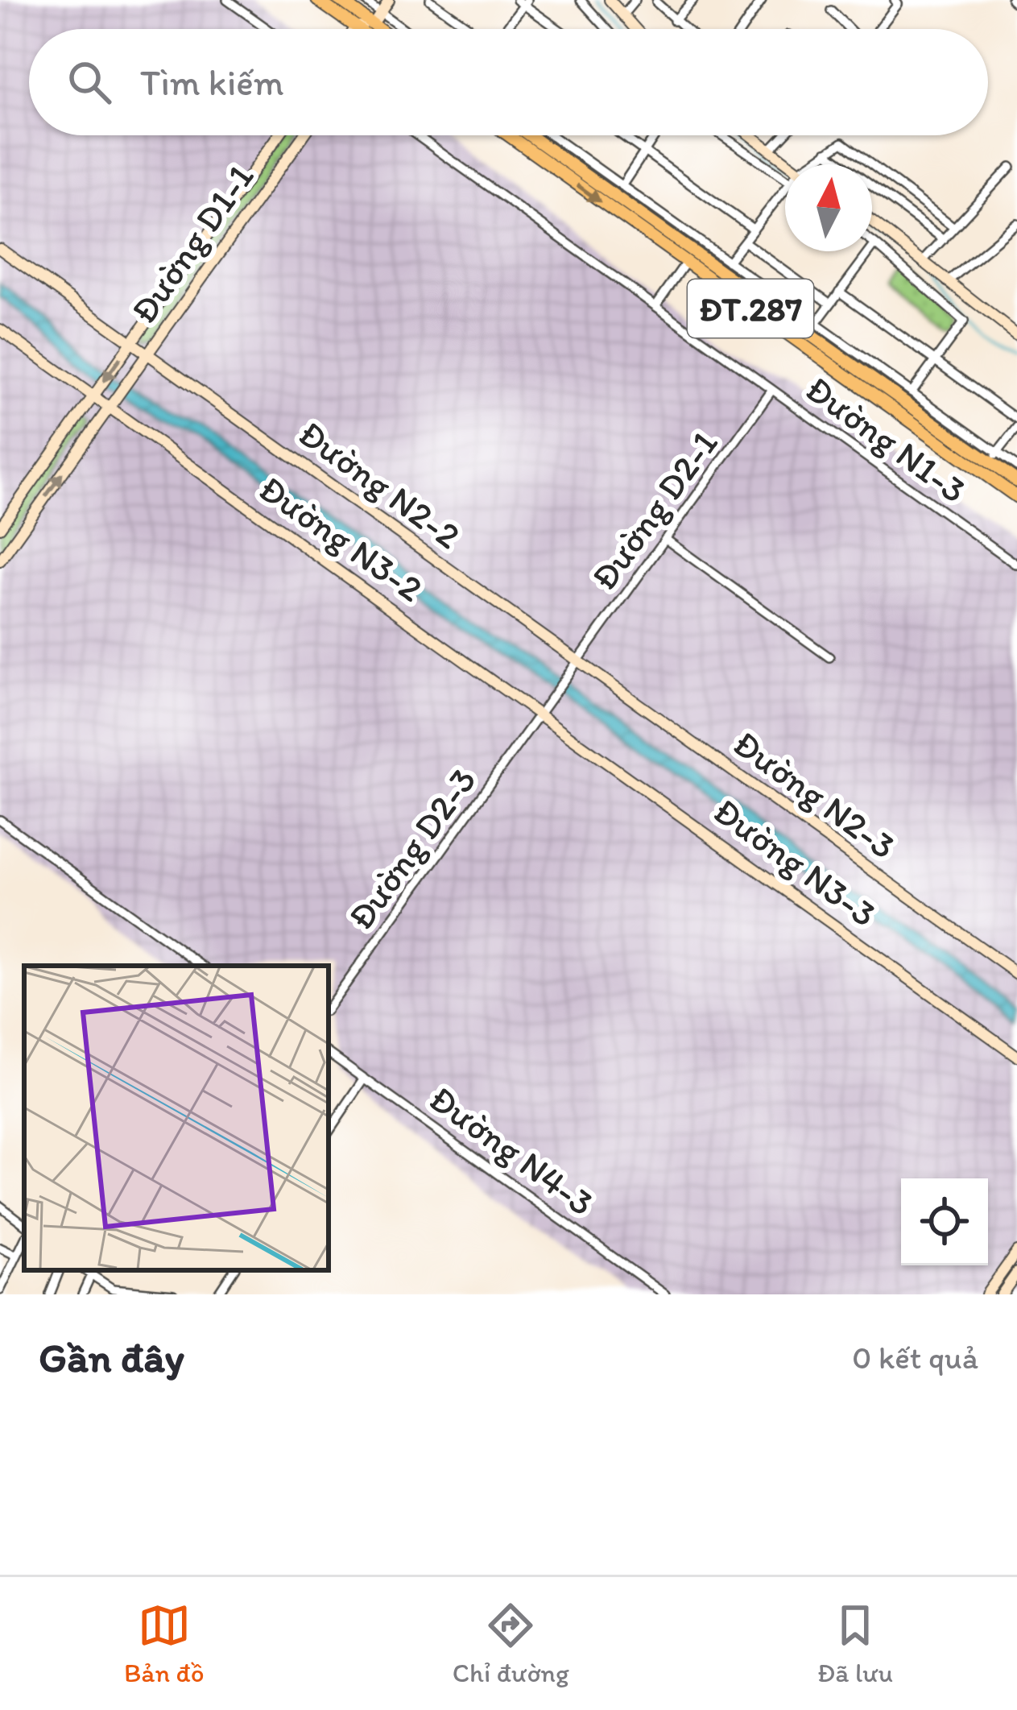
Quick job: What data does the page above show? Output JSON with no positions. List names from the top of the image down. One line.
{"streets":{"main road":["ĐT.287"],"street":["Đường D1-1","Đường N1-3","Đường N2-2","Đường D2-1","Đường N3-2","Đường N2-3","Đường D2-3","Đường N3-3","Đường N4-3"]},"crossings":[["Đường D1-1","Đường N2-2"],["Đường D1-1","Đường N3-2"],["Đường N1-3","Đường D2-1"],["Đường N2-2","Đường D2-1"],["Đường N2-2","Đường N2-3"],["Đường D2-1","Đường N3-2"],["Đường D2-1","Đường N2-3"],["Đường D2-1","Đường D2-3"],["Đường D2-1","Đường N3-3"],["Đường N3-2","Đường D2-3"],["Đường N3-2","Đường N3-3"],["Đường D2-3","Đường N3-3"]],"north":"top","page":{"search":"Tìm kiếm","heading":["Gần đây","0 kết quả"],"nav":["Bản đồ","Chỉ đường","Đã lưu"]}}
